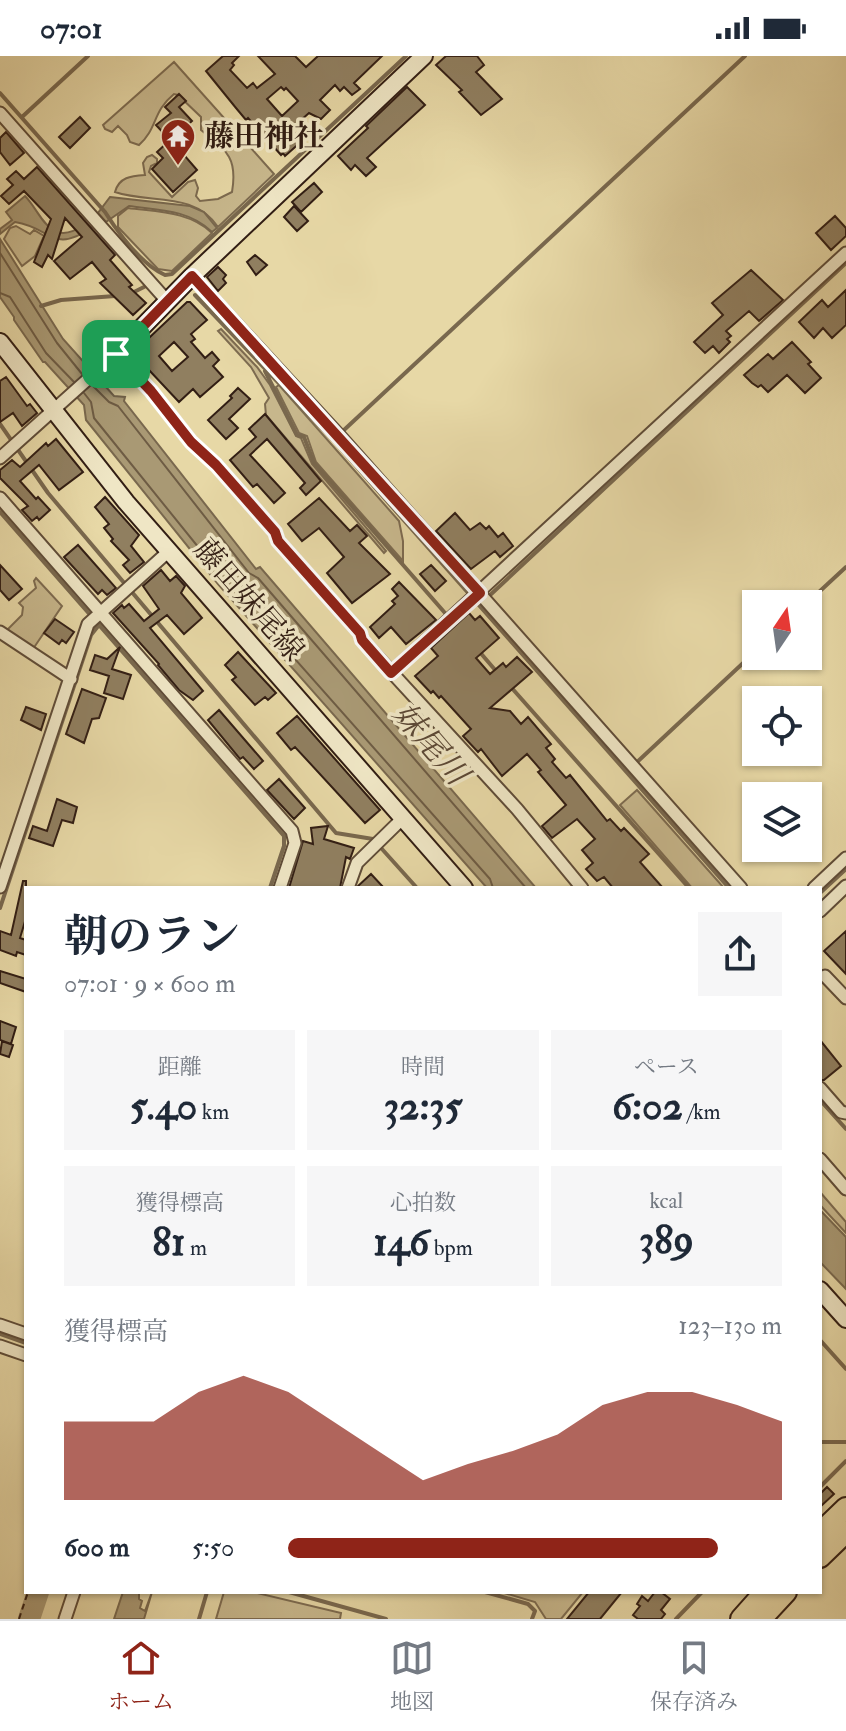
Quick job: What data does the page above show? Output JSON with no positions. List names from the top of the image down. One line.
{"streets":{"main road":["藤田妹尾線"]},"water":["妹尾川"],"places":{"temple":["藤田神社"]},"north":"top","page":{"status":"07:01","heading":["朝のラン","07:01 · 9 × 600 m"],"stats":[["距離","5.40 km"],["時間","32:35"],["ペース","6:02 /km"],["獲得標高","81 m"],["心拍数","146 bpm"],["kcal","389"]],"chart":["獲得標高","123–130 m"],"list":[{"name":"600 m","note":"5:50"}],"tabs":["ホーム","地図","保存済み"]}}
